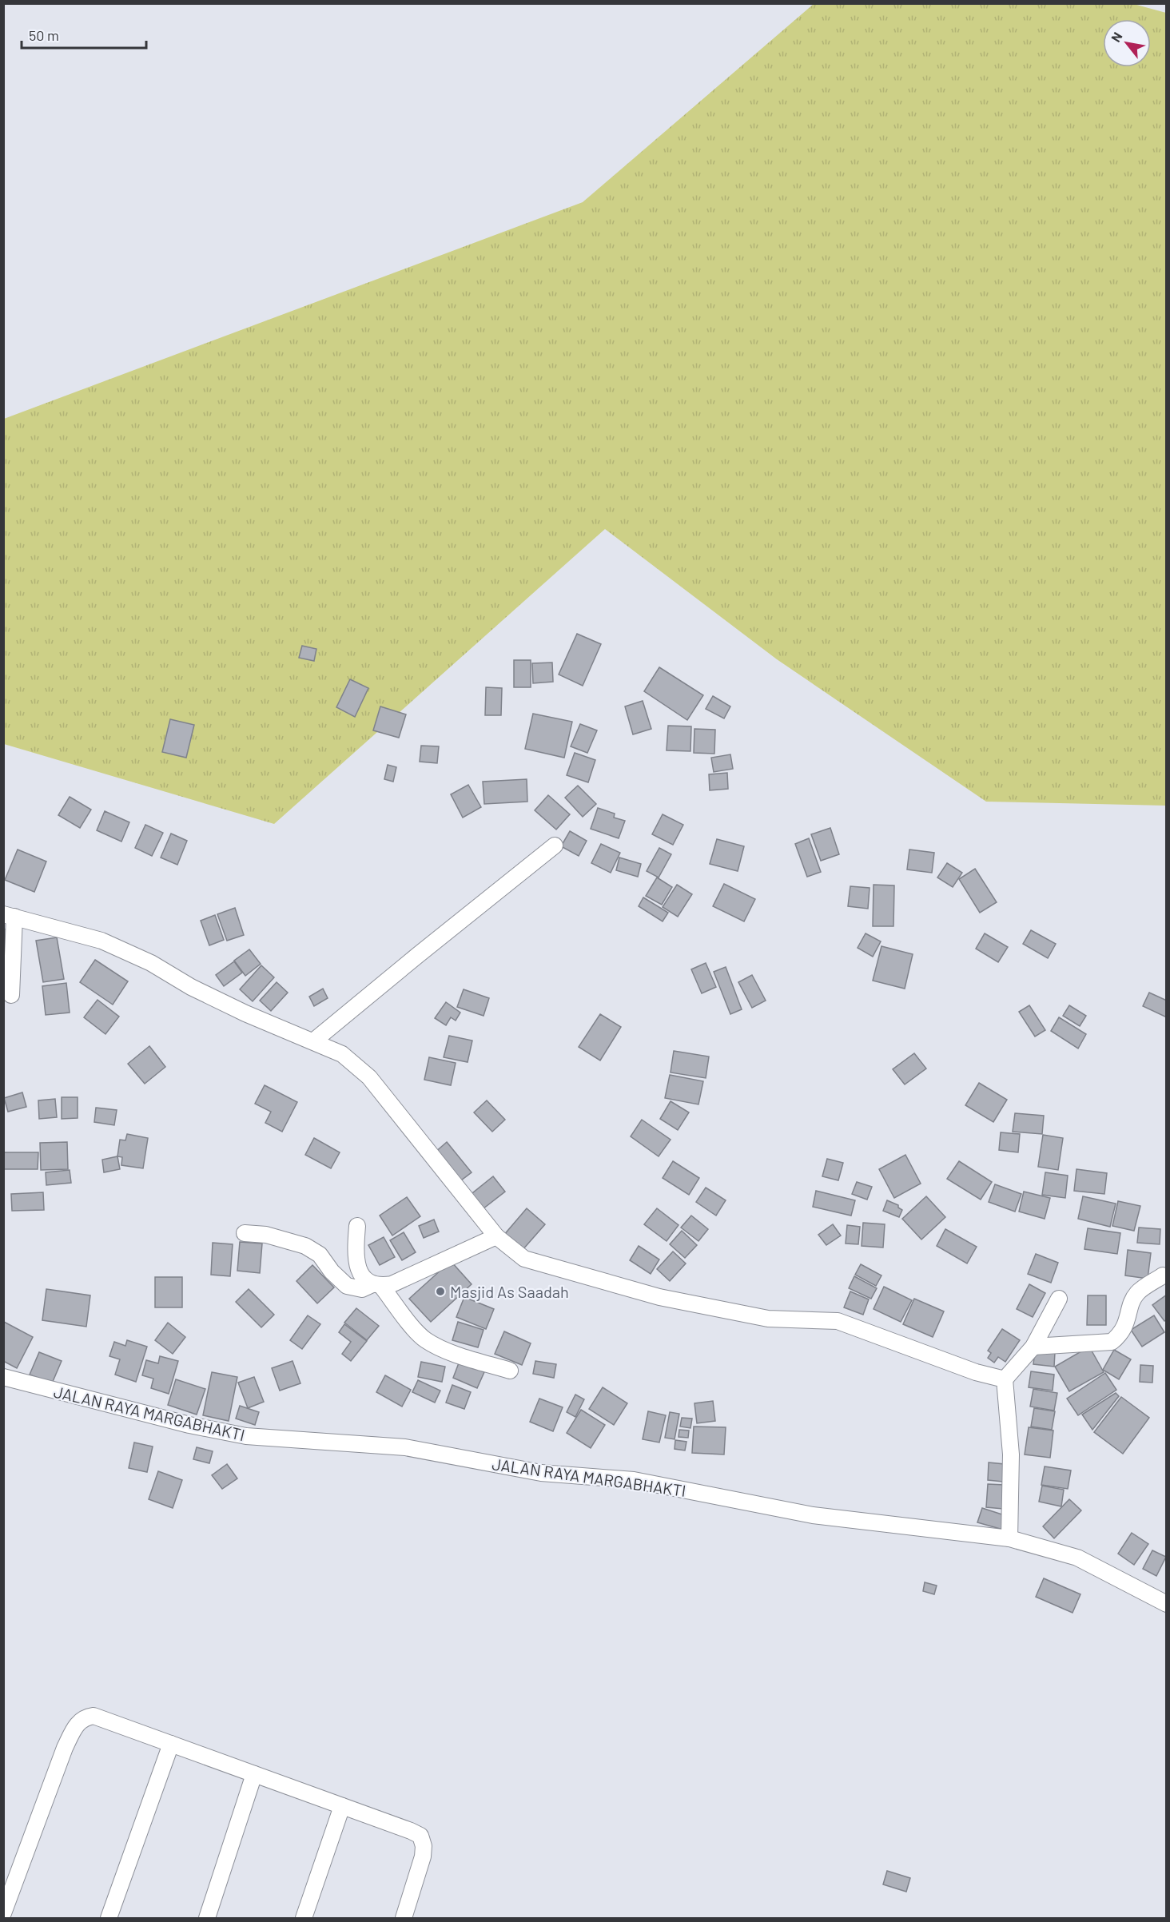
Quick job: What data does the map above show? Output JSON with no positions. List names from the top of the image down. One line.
{"streets":{"street":["JALAN RAYA MARGABHAKTI"]},"places":["Masjid As Saadah"],"scale_bar":"50 m","north":"top left"}
